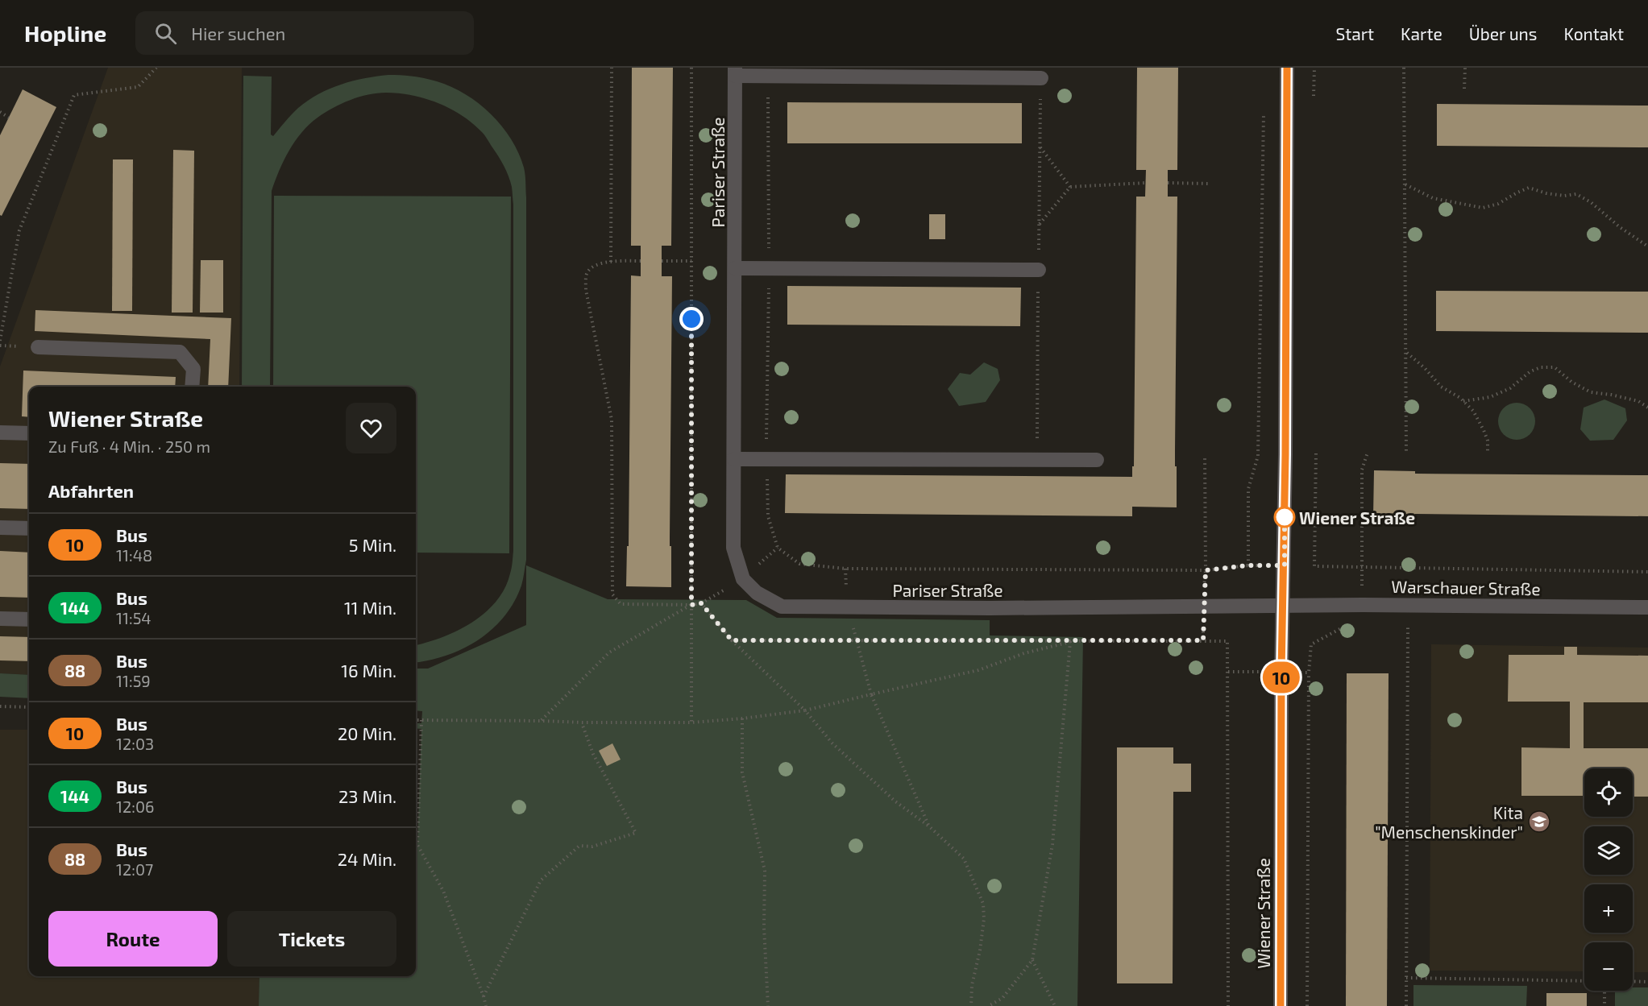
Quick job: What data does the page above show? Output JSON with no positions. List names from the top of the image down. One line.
{"streets":{"street":["Pariser Straße","Warschauer Straße","Wiener Straße"]},"crossings":[["Pariser Straße","Warschauer Straße"],["Pariser Straße","Wiener Straße"],["Warschauer Straße","Wiener Straße"]],"places":{"other":["Wiener Straße"],"school or university":["Kita \"Menschenskinder\""]},"lines":["bus line 10"],"page":{"header":"Hopline","search":"Hier suchen","nav":["Start","Karte","Über uns","Kontakt"],"on_map":"10","heading":[["Wiener Straße","Zu Fuß · 4 Min. · 250 m"],"Abfahrten"],"list":[{"mark":"10","name":"Bus","note":"11:48","value":"5 Min."},{"mark":"144","name":"Bus","note":"11:54","value":"11 Min."},{"mark":"88","name":"Bus","note":"11:59","value":"16 Min."},{"mark":"10","name":"Bus","note":"12:03","value":"20 Min."},{"mark":"144","name":"Bus","note":"12:06","value":"23 Min."},{"mark":"88","name":"Bus","note":"12:07","value":"24 Min."}],"map_buttons":["+","−"],"buttons":["Route","Tickets"]}}
